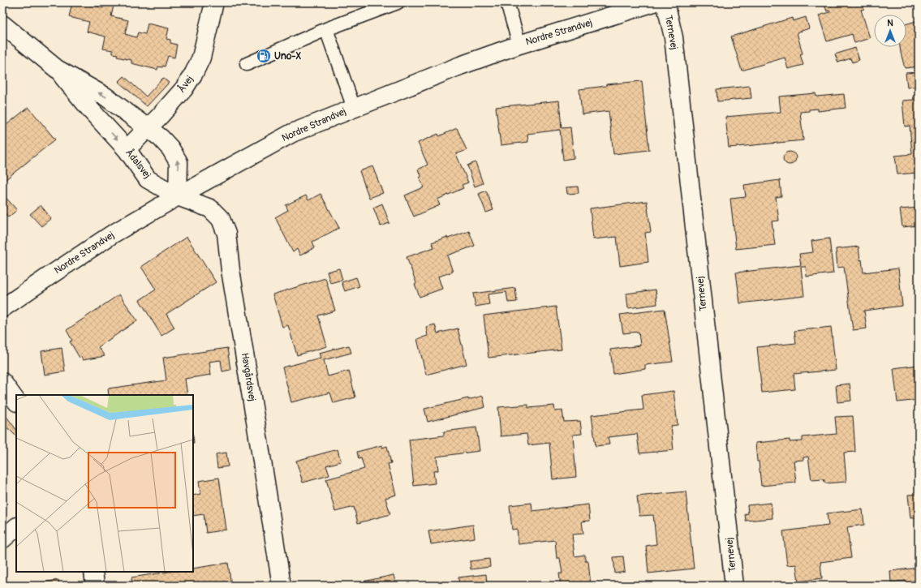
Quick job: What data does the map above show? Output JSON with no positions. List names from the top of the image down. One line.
{"streets":{"street":["Nordre Strandvej","Ternevej","Åvej","Ådalsvej","Havgårdsvej"]},"crossings":[["Nordre Strandvej","Ådalsvej"],["Nordre Strandvej","Havgårdsvej"],["Åvej","Ådalsvej"],["Ådalsvej","Havgårdsvej"]],"places":{"fuel station":["Uno-X"]},"north":"top"}
